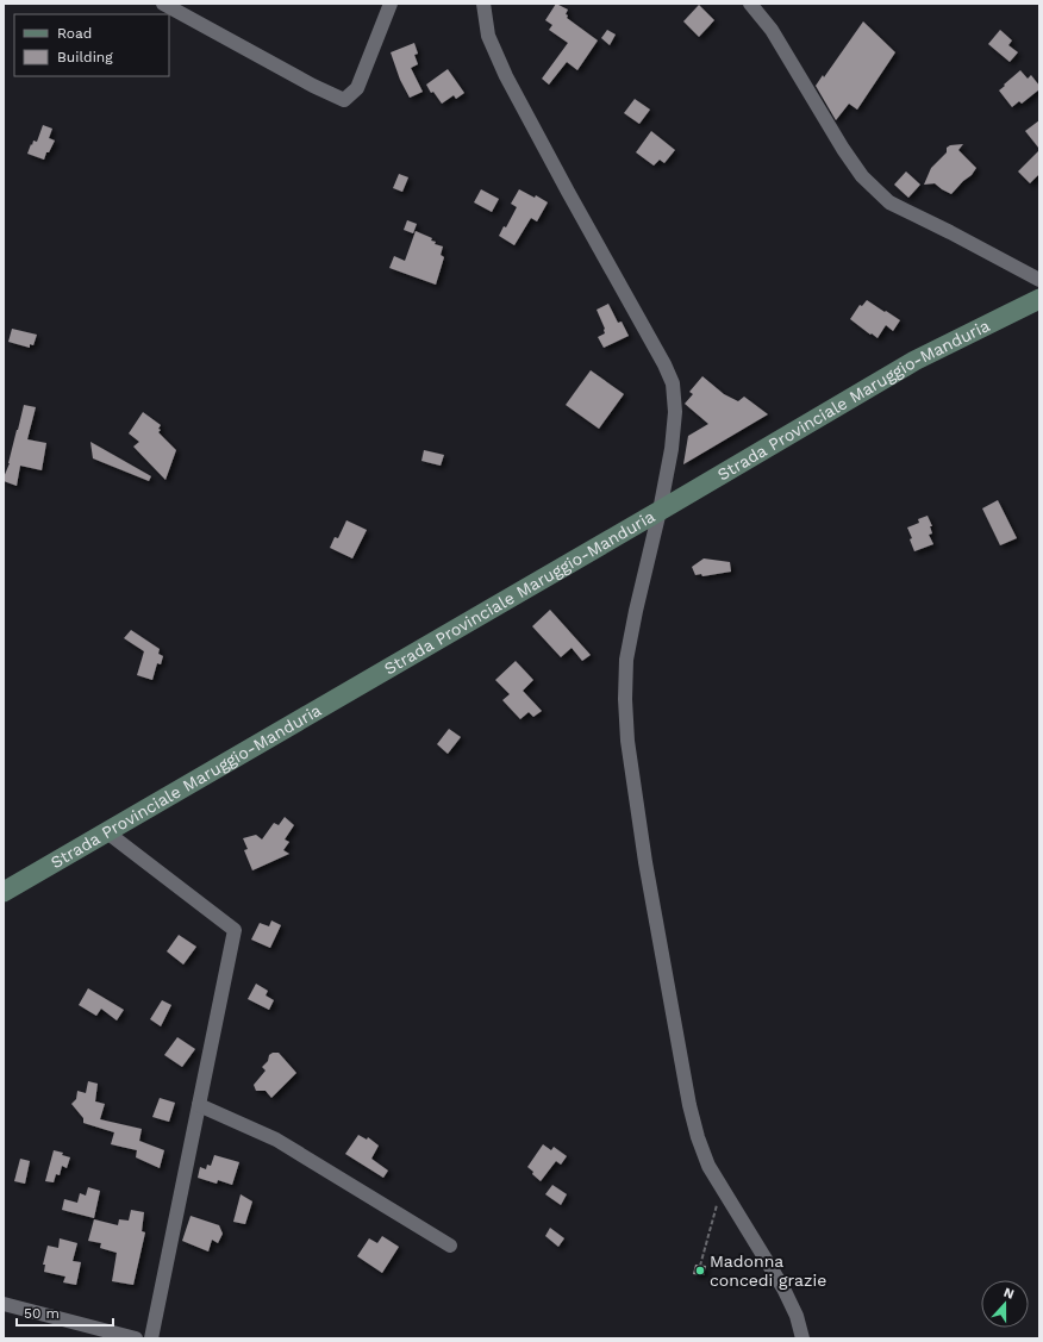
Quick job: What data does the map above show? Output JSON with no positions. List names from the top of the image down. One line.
{"streets":{"main road":["Strada Provinciale Maruggio-Manduria"]},"places":["Madonna concedi grazie"],"legend":["Road","Building"],"scale_bar":"50 m","north":"top"}
